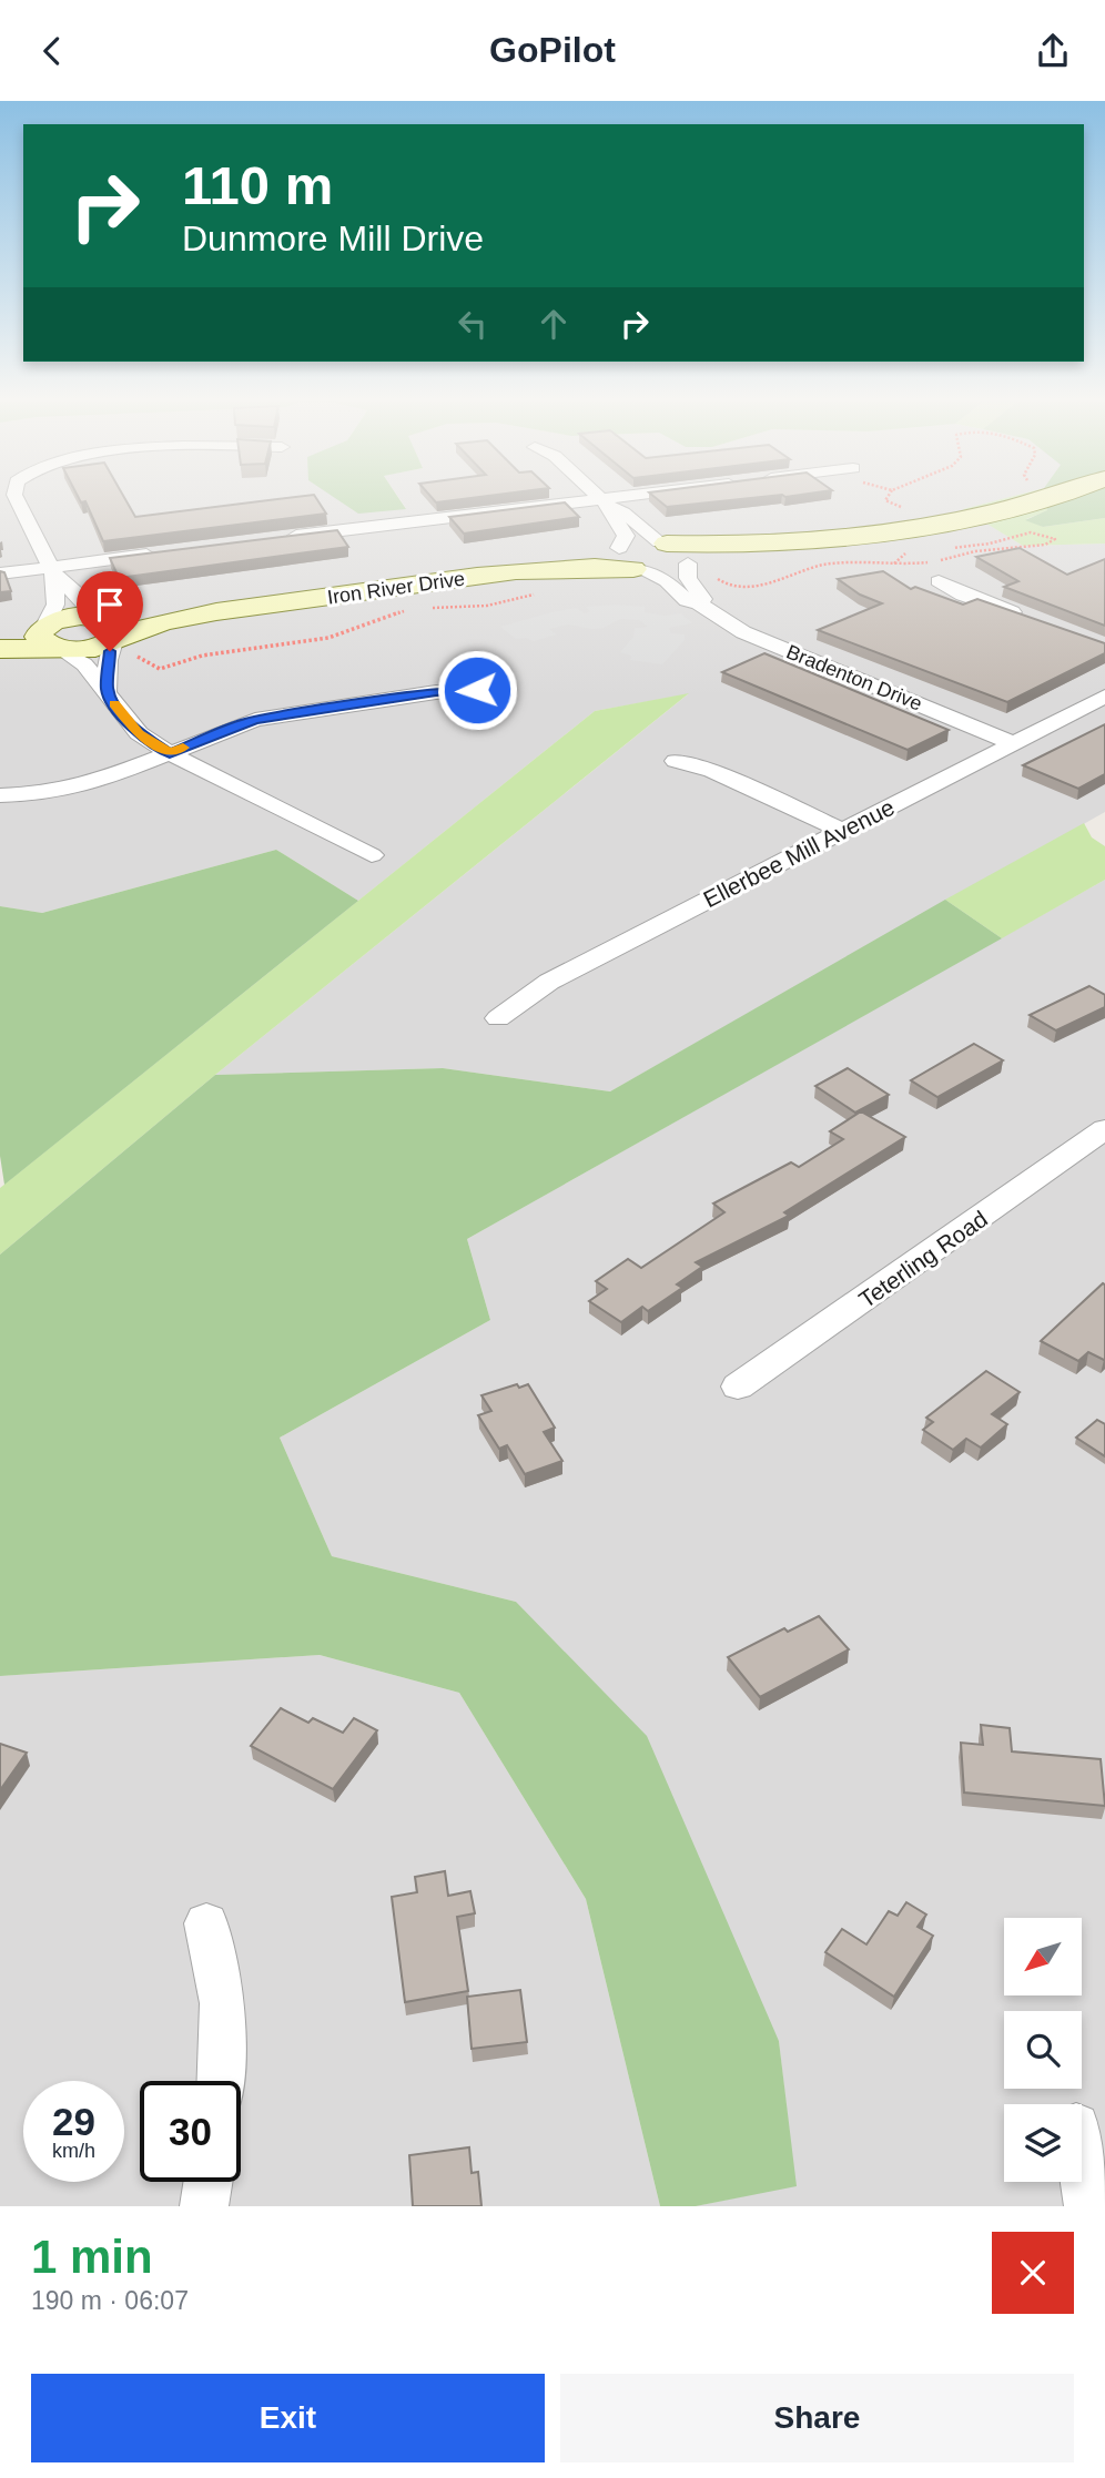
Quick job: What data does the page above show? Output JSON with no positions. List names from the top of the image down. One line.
{"streets":{"street":["Iron River Drive","Bradenton Drive","Ellerbee Mill Avenue","Teterling Road"]},"crossings":[["Iron River Drive","Bradenton Drive"],["Bradenton Drive","Ellerbee Mill Avenue"]],"north":"bottom left","page":{"header":"GoPilot","turn":["110 m","Dunmore Mill Drive"],"speed":"29 km/h","limit":"30","heading":["1 min","190 m · 06:07"],"buttons":["Exit","Share"]}}
